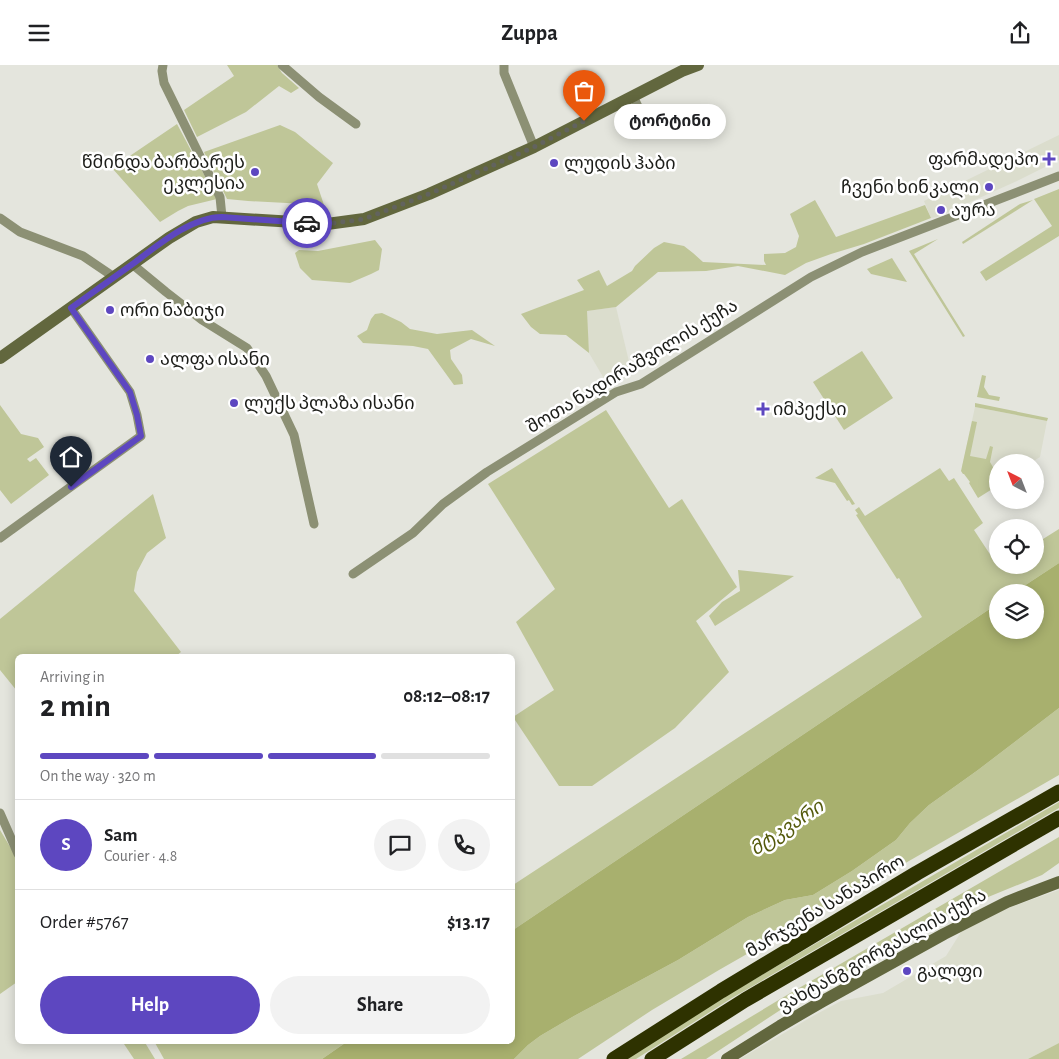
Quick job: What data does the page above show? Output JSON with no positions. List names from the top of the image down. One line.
{"streets":{"highway":["მარჯვენა სანაპირო"],"main road":["ვახტანგ გორგასლის ქუჩა"],"street":["შოთა ნადირაშვილის ქუჩა"]},"water":["მტკვარი"],"places":{"other":["ტორტინი","ლუდის ჰაბი","წმინდა ბარბარეს ეკლესია","ჩვენი ხინკალი","აურა","ორი ნაბიჯი","ალფა ისანი","ლუქს პლაზა ისანი","გალფი"],"health":["ფარმადეპო","იმპექსი"]},"north":"top left","page":{"header":"Zuppa","bubble":"ტორტინი","heading":["2 min","Arriving in","08:12–08:17"],"panel":["Sam","Courier · 4.8","Order #5767","$13.17"],"bar":"On the way · 320 m","round":"S","buttons":["Help","Share"]}}
